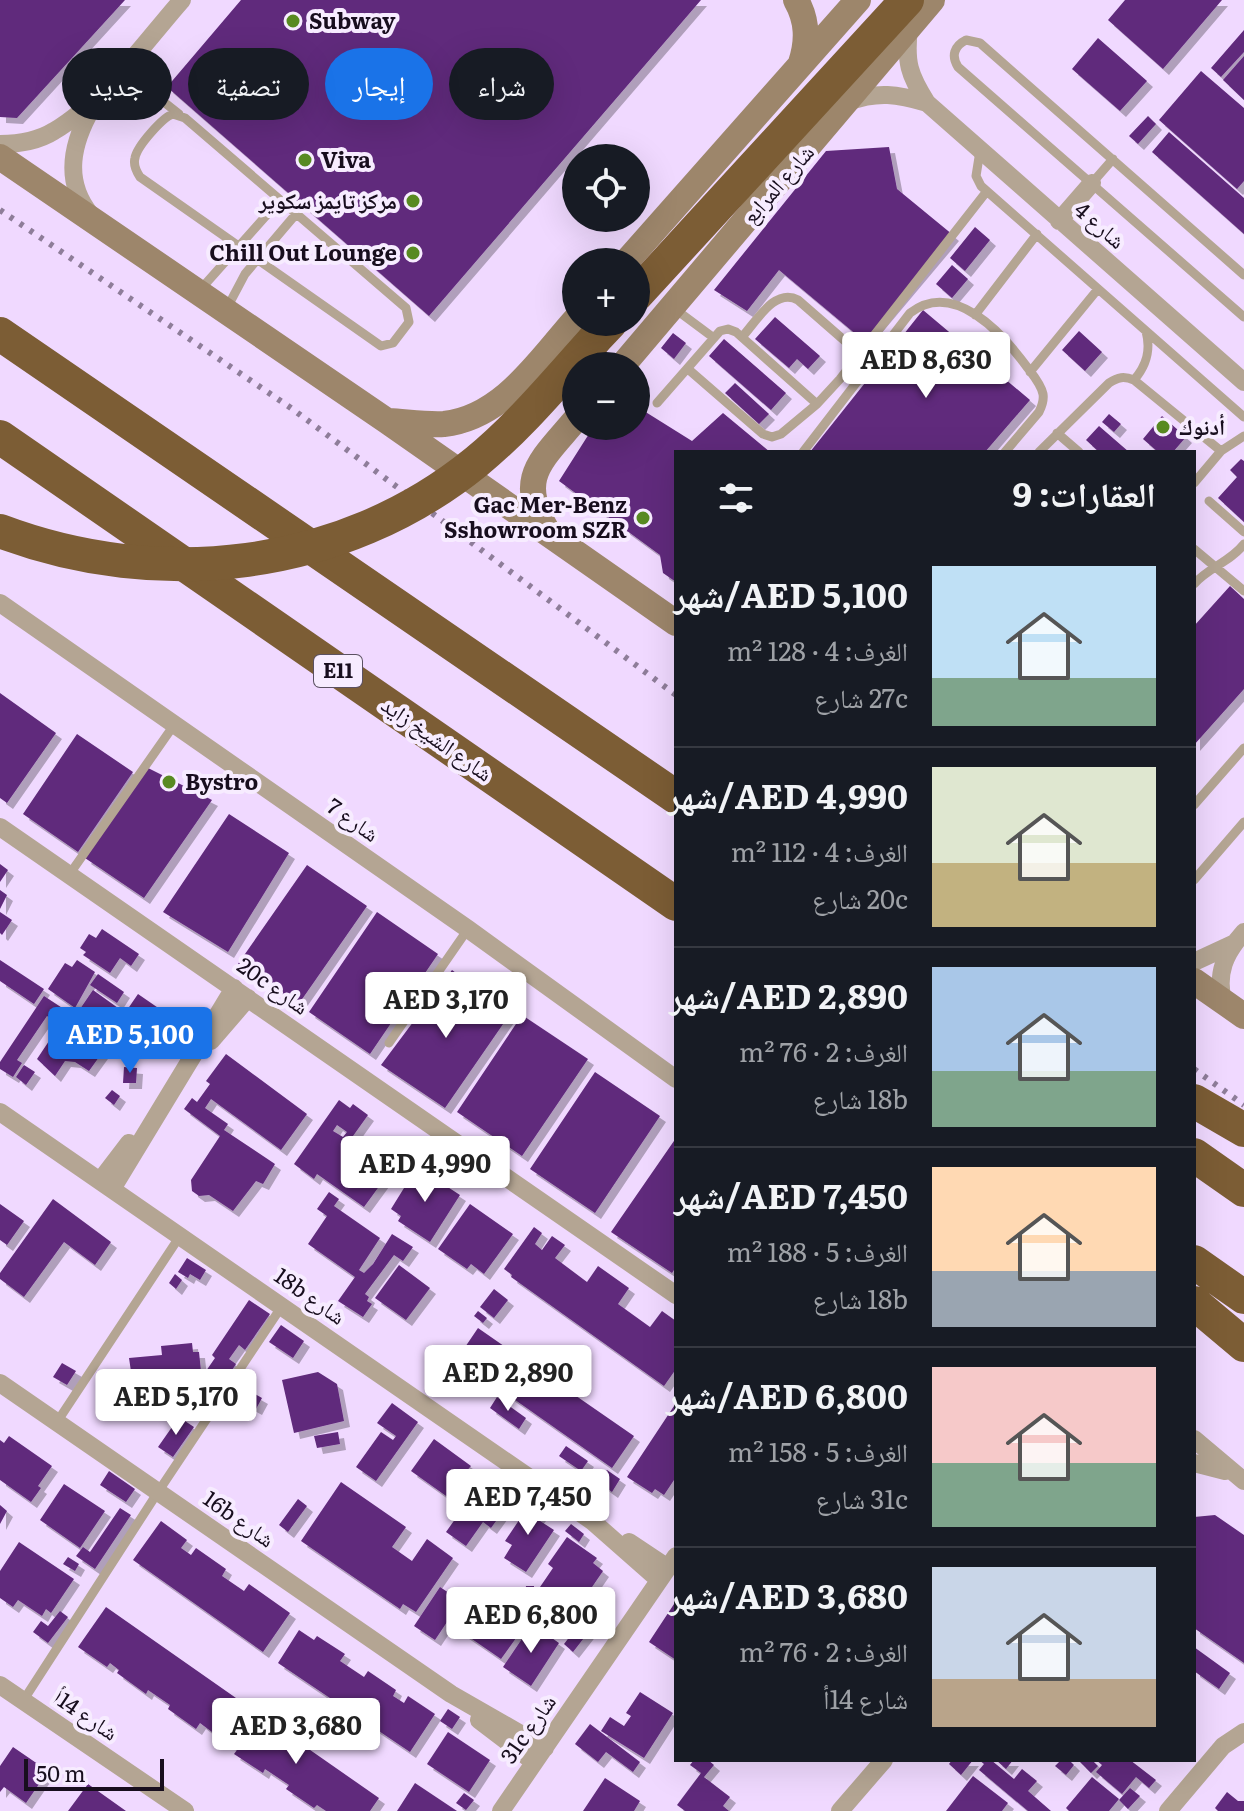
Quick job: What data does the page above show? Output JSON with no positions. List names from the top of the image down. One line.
{"streets":{"highway":["E11","شارع الشيخ زايد"],"street":["شارع المرابع","شارع 4","شارع 7","20c شارع","18b شارع","16b شارع","شارع 14أ","31c شارع"]},"crossings":[["شارع المرابع","شارع 4"],["18b شارع","31c شارع"],["16b شارع","31c شارع"]],"places":["Subway","Viva","مركز تايمز سكوير","Chill Out Lounge","أدنوك","Gac Mer-Benz Sshowroom SZR","Bystro"],"scale_bar":"50 m","page":{"chip":["شراء","إيجار","تصفية","جديد"],"map_buttons":["+","−"],"price":["AED 8,630","AED 3,170","AED 5,100","AED 4,990","AED 2,890","AED 5,170","AED 7,450","AED 6,800","AED 3,680"],"heading":"العقارات: 9","list":[{"name":"AED 5,100/شهر","note":"الغرف: 4 · 128 m² · 27c شارع"},{"name":"AED 4,990/شهر","note":"الغرف: 4 · 112 m² · 20c شارع"},{"name":"AED 2,890/شهر","note":"الغرف: 2 · 76 m² · 18b شارع"},{"name":"AED 7,450/شهر","note":"الغرف: 5 · 188 m² · 18b شارع"},{"name":"AED 6,800/شهر","note":"الغرف: 5 · 158 m² · 31c شارع"},{"name":"AED 3,680/شهر","note":"الغرف: 2 · 76 m² · شارع 14أ"}],"scale":"50 m"}}
